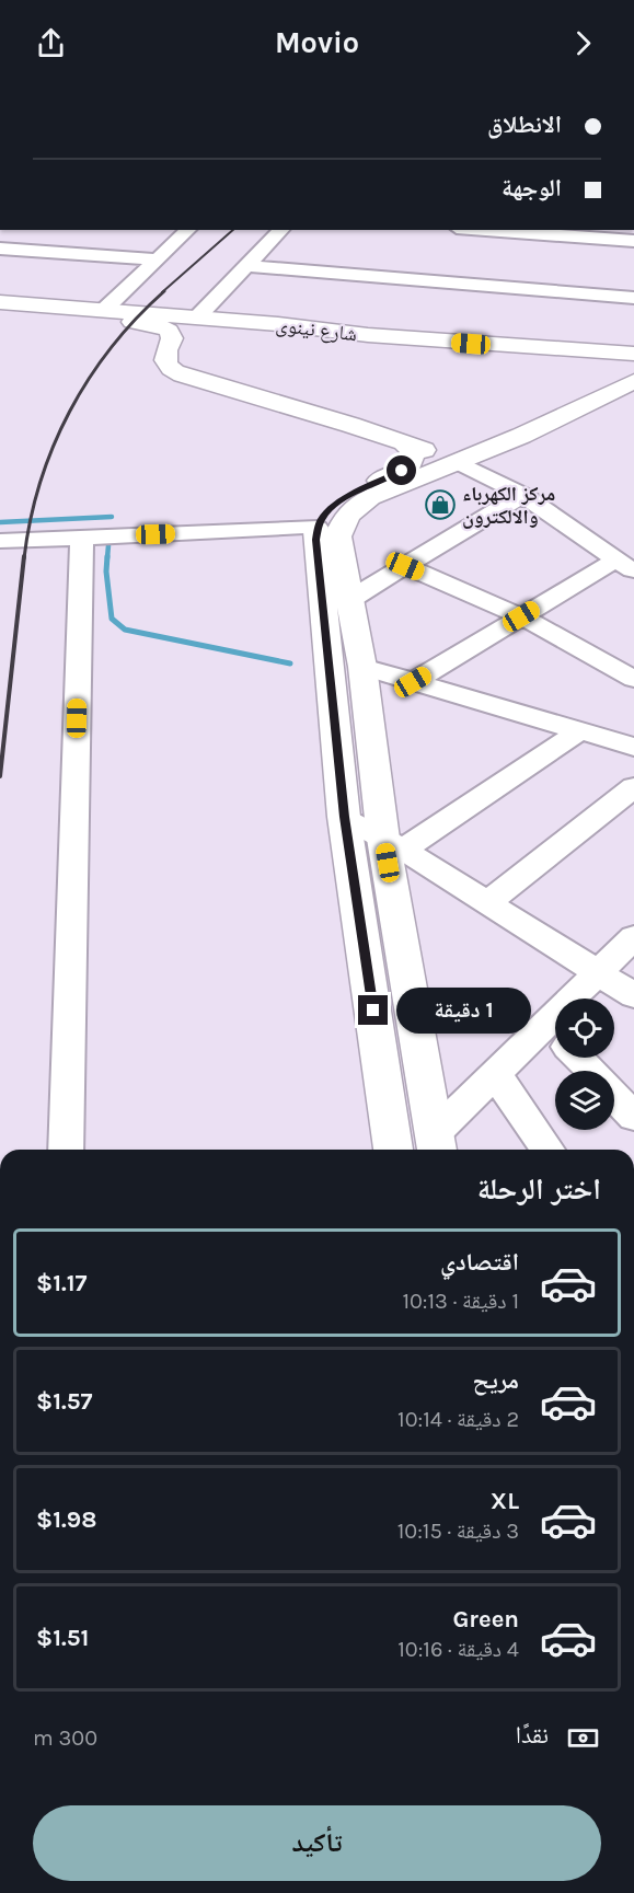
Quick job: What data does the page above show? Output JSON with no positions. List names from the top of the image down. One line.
{"streets":{"main road":["شارع نينوى"]},"places":{"shop":["مركز الكهرباء والالكترون"]},"page":{"header":"Movio","banner":["الانطلاق","الوجهة"],"bubble":"1 دقيقة","heading":"اختر الرحلة","list":[{"name":"اقتصادي","note":"1 دقيقة · 10:13","value":"$1.17"},{"name":"مريح","note":"2 دقيقة · 10:14","value":"$1.57"},{"name":"XL","note":"3 دقيقة · 10:15","value":"$1.98"},{"name":"Green","note":"4 دقيقة · 10:16","value":"$1.51"}],"pay":["نقدًا","300 m"],"buttons":"تأكيد"}}
